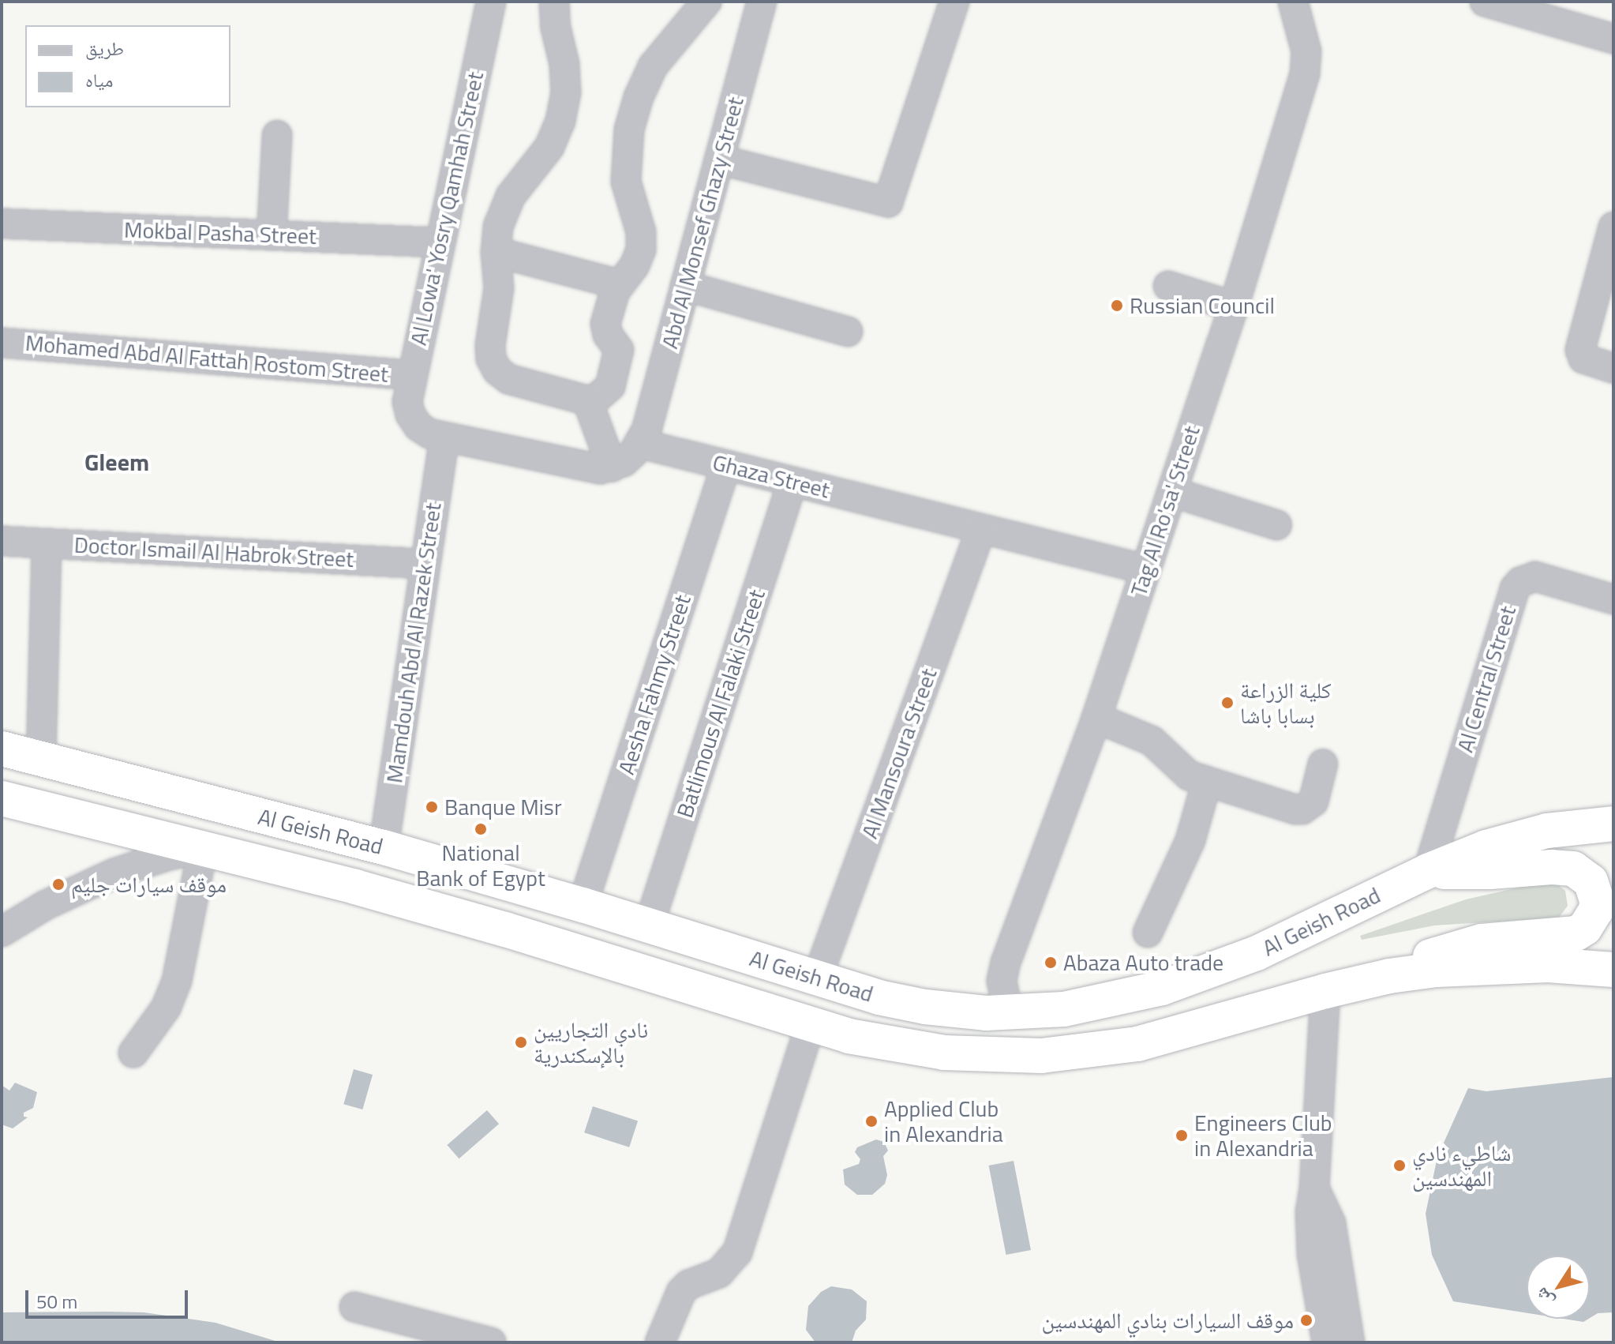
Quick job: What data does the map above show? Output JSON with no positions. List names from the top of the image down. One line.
{"streets":{"highway":["Al Geish Road"],"street":["Al Lowa' Yosry Qamhah Street","Abd Al Monsef Ghazy Street","Mokbal Pasha Street","Mohamed Abd Al Fattah Rostom Street","Ghaza Street","Tag Al Ro'sa' Street","Doctor Ismail Al Habrok Street","Mamdouh Abd Al Razek Street","Al Central Street","Aesha Fahmy Street","Batlimous Al Falaki Street","Al Mansoura Street"]},"crossings":[["Al Lowa' Yosry Qamhah Street","Mokbal Pasha Street"],["Al Lowa' Yosry Qamhah Street","Mohamed Abd Al Fattah Rostom Street"],["Al Lowa' Yosry Qamhah Street","Mamdouh Abd Al Razek Street"],["Abd Al Monsef Ghazy Street","Ghaza Street"],["Ghaza Street","Tag Al Ro'sa' Street"],["Ghaza Street","Aesha Fahmy Street"],["Ghaza Street","Batlimous Al Falaki Street"],["Ghaza Street","Al Mansoura Street"],["Tag Al Ro'sa' Street","Al Geish Road"],["Doctor Ismail Al Habrok Street","Mamdouh Abd Al Razek Street"],["Mamdouh Abd Al Razek Street","Al Geish Road"],["Al Central Street","Al Geish Road"],["Aesha Fahmy Street","Al Geish Road"],["Batlimous Al Falaki Street","Al Geish Road"],["Al Mansoura Street","Al Geish Road"]],"districts":["Gleem"],"places":["Russian Council","كلية الزراعة بسابا باشا","Banque Misr","National Bank of Egypt","موقف سيارات جليم","Abaza Auto trade","نادي التجاريين بالإسكندرية","Applied Club in Alexandria","Engineers Club in Alexandria","شاطيء نادي المهندسين","موقف السيارات بنادي المهندسين"],"legend":["طريق","مياه"],"scale_bar":"50 m","north":"bottom left"}
